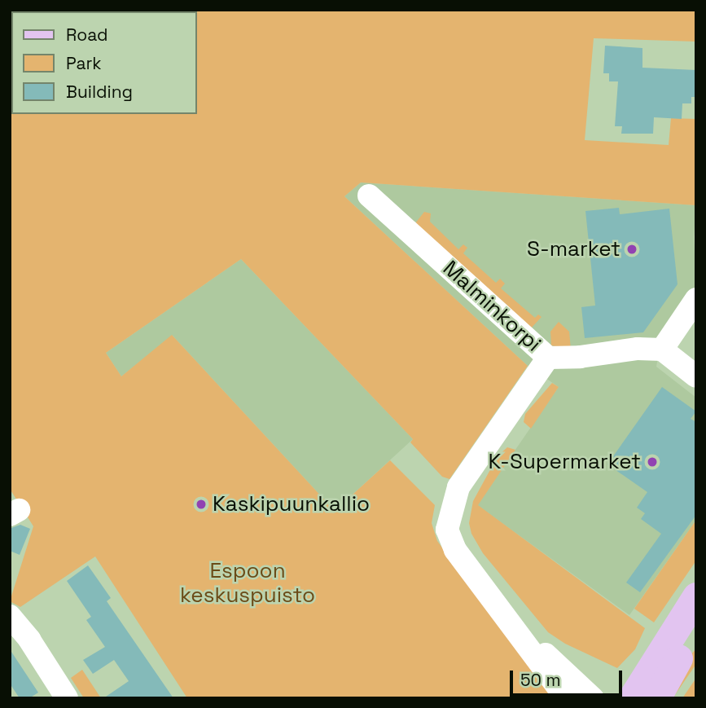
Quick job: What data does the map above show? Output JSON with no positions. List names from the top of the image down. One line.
{"streets":{"street":["Malminkorpi"]},"parks":["Espoon keskuspuisto"],"places":["S-market","K-Supermarket","Kaskipuunkallio"],"legend":["Road","Park","Building"],"scale_bar":"50 m"}
